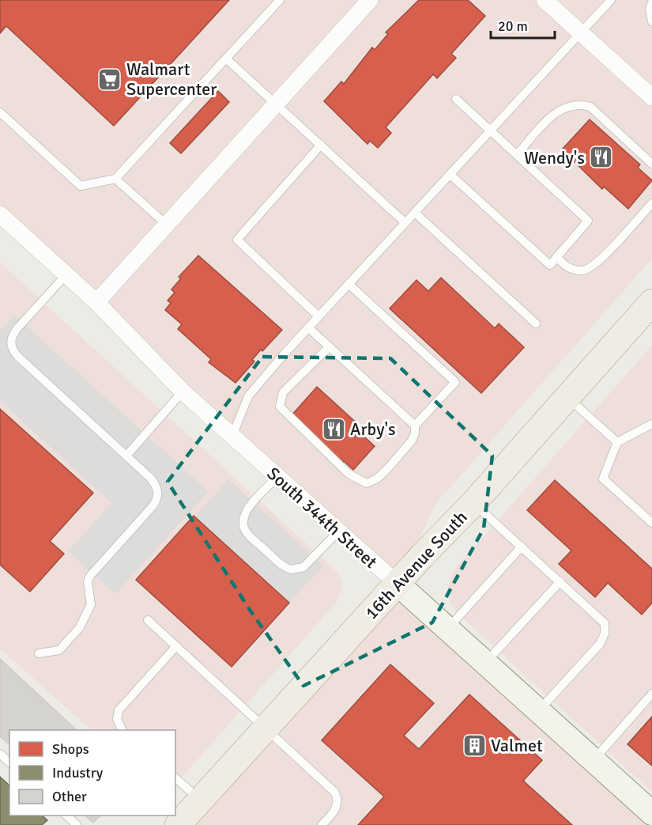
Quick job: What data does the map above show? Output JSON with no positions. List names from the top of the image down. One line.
{"streets":{"main road":["16th Avenue South"],"street":["South 344th Street"]},"crossings":[["South 344th Street","16th Avenue South"]],"places":{"supermarket":["Walmart Supercenter"],"restaurant":["Wendy's","Arby's"],"building":["Valmet"]},"legend":["Shops","Industry","Other"],"scale_bar":"20 m"}
